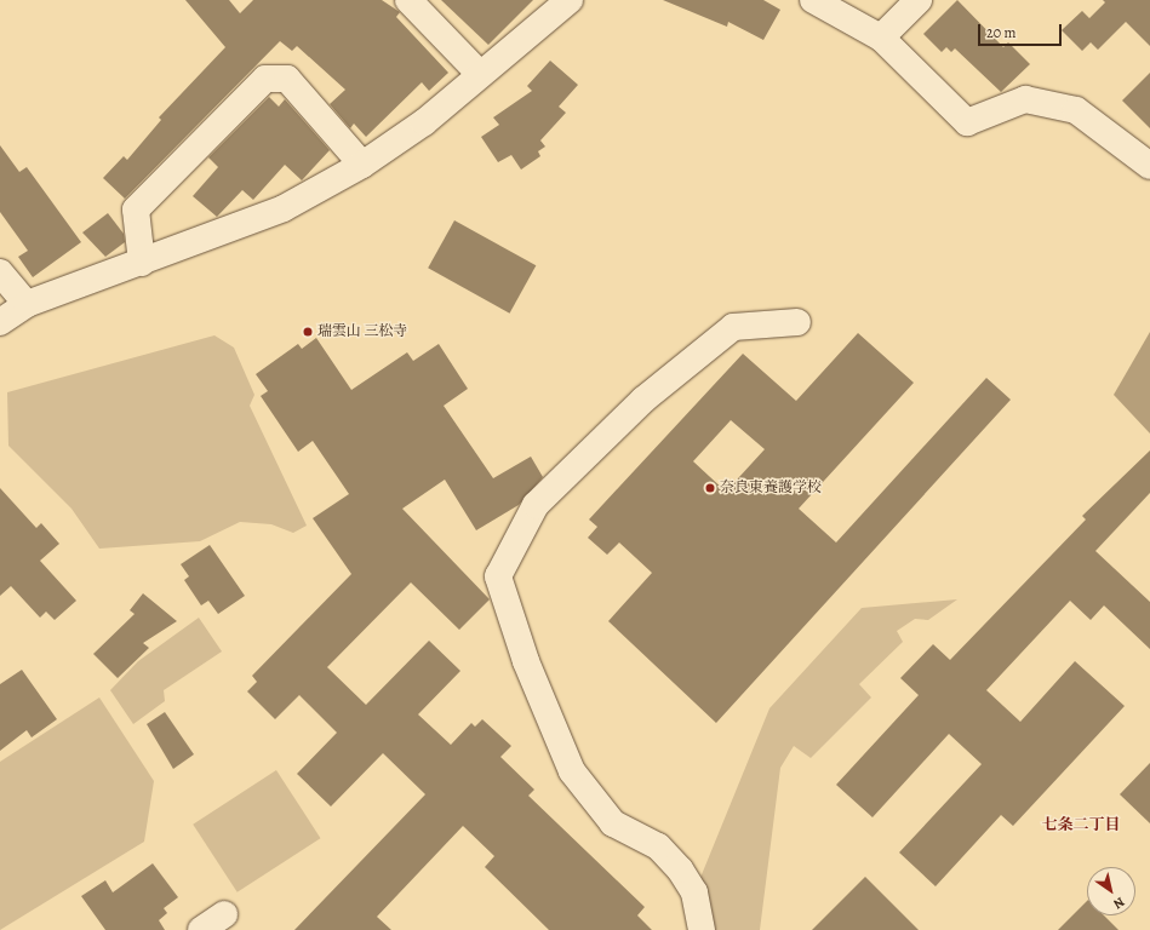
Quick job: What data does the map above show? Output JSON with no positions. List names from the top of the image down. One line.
{"districts":["七条二丁目"],"places":["瑞雲山 三松寺","奈良東養護学校"],"scale_bar":"20 m","north":"bottom right"}
